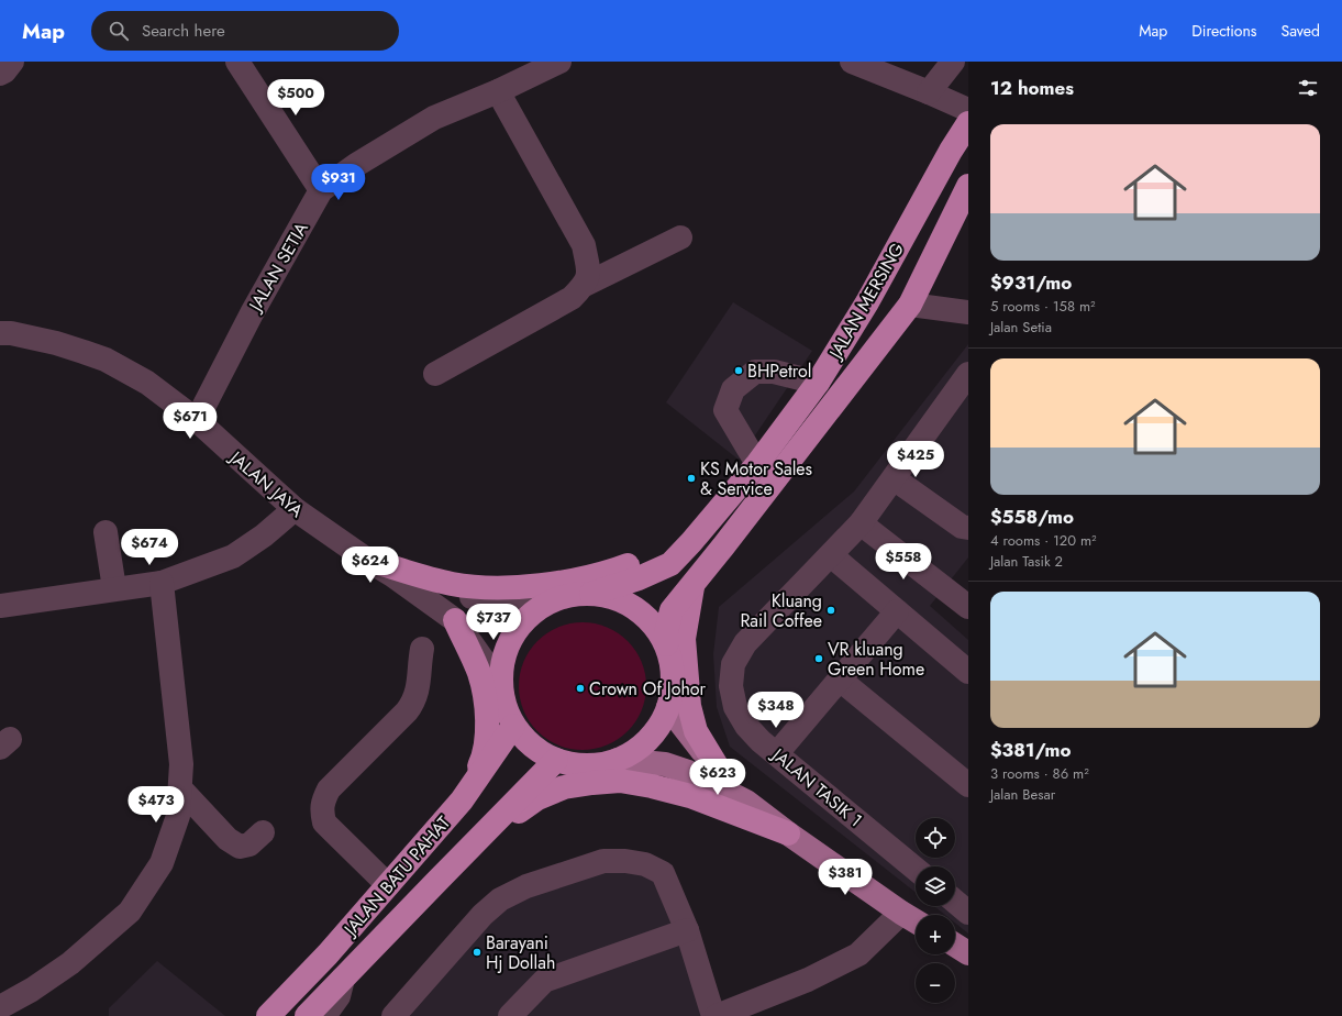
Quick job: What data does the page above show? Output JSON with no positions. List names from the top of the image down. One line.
{"streets":{"highway":["JALAN MERSING","JALAN BATU PAHAT"],"street":["JALAN SETIA","JALAN JAYA","JALAN TASIK 1"]},"crossings":[["JALAN SETIA","JALAN JAYA"]],"places":["BHPetrol","KS Motor Sales & Service","Kluang Rail Coffee","VR kluang Green Home","Crown Of Johor","Barayani Hj Dollah"],"page":{"header":"Map","search":"Search here","nav":["Map","Directions","Saved"],"heading":"12 homes","price":["$500","$931","$671","$425","$674","$558","$624","$737","$348","$623","$473","$381"],"list":[{"name":"$931/mo","note":"5 rooms · 158 m² · Jalan Setia"},{"name":"$558/mo","note":"4 rooms · 120 m² · Jalan Tasik 2"},{"name":"$381/mo","note":"3 rooms · 86 m² · Jalan Besar"}],"map_buttons":["+","−"]}}
